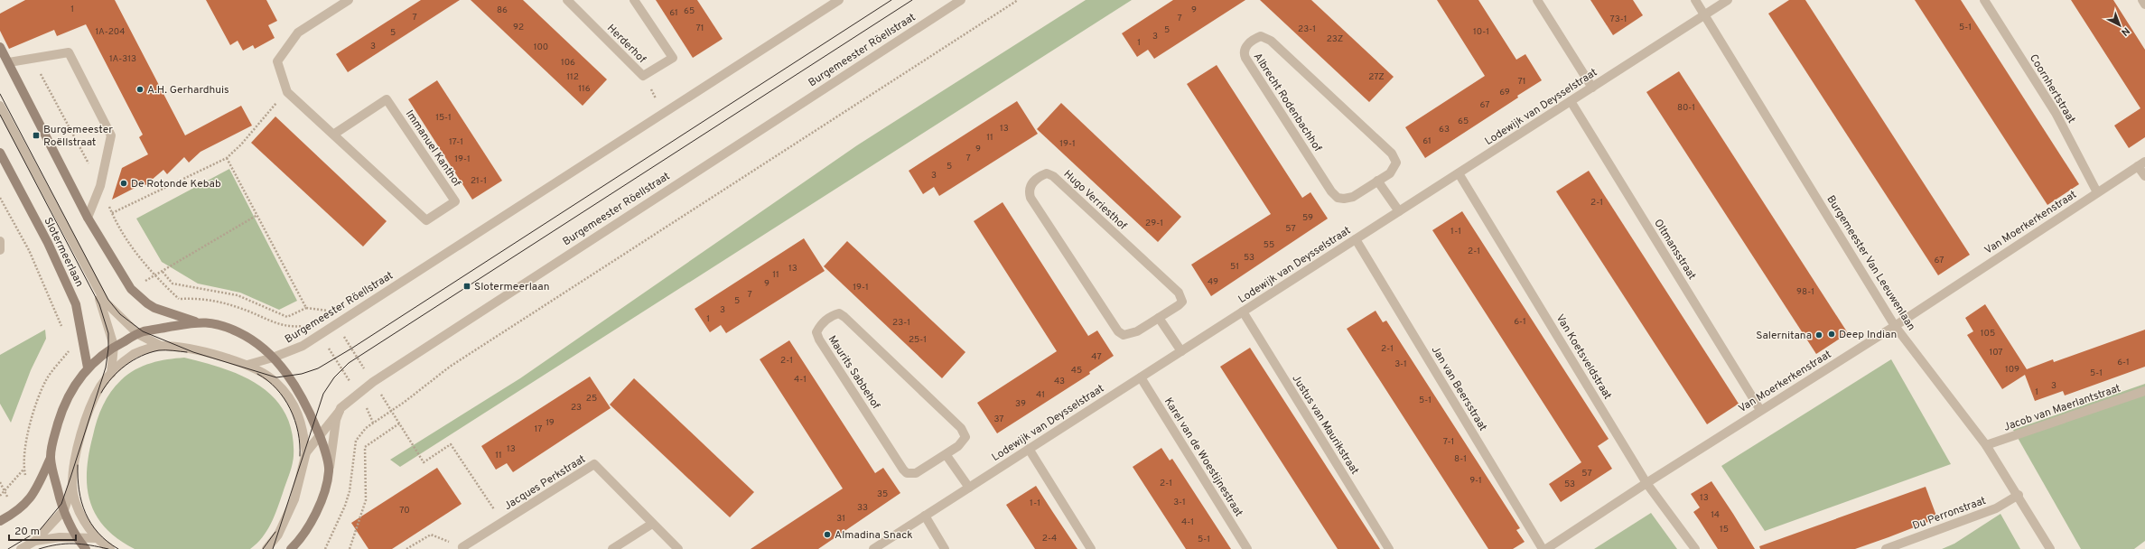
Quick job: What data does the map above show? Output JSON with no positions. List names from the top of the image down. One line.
{"streets":{"main road":["Slotermeerlaan"],"street":["Herderhof","Burgemeester Röellstraat","Coornhertstraat","Albrecht Rodenbachhof","Lodewijk van Deysselstraat","Immanuel Kanthof","Hugo Verriesthof","Van Moerkerkenstraat","Oltmansstraat","Burgemeester Van Leeuwenlaan","Van Koetsveldstraat","Maurits Sabbehof","Jan van Beersstraat","Jacob van Maerlantstraat","Justus van Maurikstraat","Karel van de Woestijnestraat","Jacques Perkstraat","Du Perronstraat"]},"crossings":[["Coornhertstraat","Van Moerkerkenstraat"],["Lodewijk van Deysselstraat","Oltmansstraat"],["Lodewijk van Deysselstraat","Burgemeester Van Leeuwenlaan"],["Lodewijk van Deysselstraat","Van Koetsveldstraat"],["Lodewijk van Deysselstraat","Jan van Beersstraat"],["Lodewijk van Deysselstraat","Justus van Maurikstraat"],["Lodewijk van Deysselstraat","Karel van de Woestijnestraat"],["Van Moerkerkenstraat","Oltmansstraat"],["Van Moerkerkenstraat","Burgemeester Van Leeuwenlaan"],["Van Moerkerkenstraat","Van Koetsveldstraat"],["Burgemeester Van Leeuwenlaan","Jacob van Maerlantstraat"],["Burgemeester Van Leeuwenlaan","Du Perronstraat"]],"places":{"other":["A.H. Gerhardhuis","De Rotonde Kebab","Deep Indian","Salernitana","Almadina Snack"],"transit":["Burgemeester Roëllstraat","Slotermeerlaan"]},"house_numbers":["1","86","9","65","61","7","7","73-1","92","5-1","71","23-1","5","1A-204","10-1","5","3","23Z","1","3","100","1A-313","106","112","27Z","71","116","69","67","80-1","15-1","65","13","63","11","61","17-1","19-1","9","7","19-1","5","3","21-1","2-1","59","29-1","57","1-1","55","2-1","53","67","51","13","11","49","9","19-1","98-1","7","5","3","1","6-1","23-1","105","25-1","2-1","107","47","2-1","6-1","3-1","109","45","5-1","4-1","43","3","1","41","25","5-1","39","23","37","19","17","7-1","13","11","8-1","57","9-1","2-1","53","35","13","3-1","1-1","33","70","14","31","4-1","15","2-4","5-1"],"scale_bar":"20 m","north":"bottom right"}
